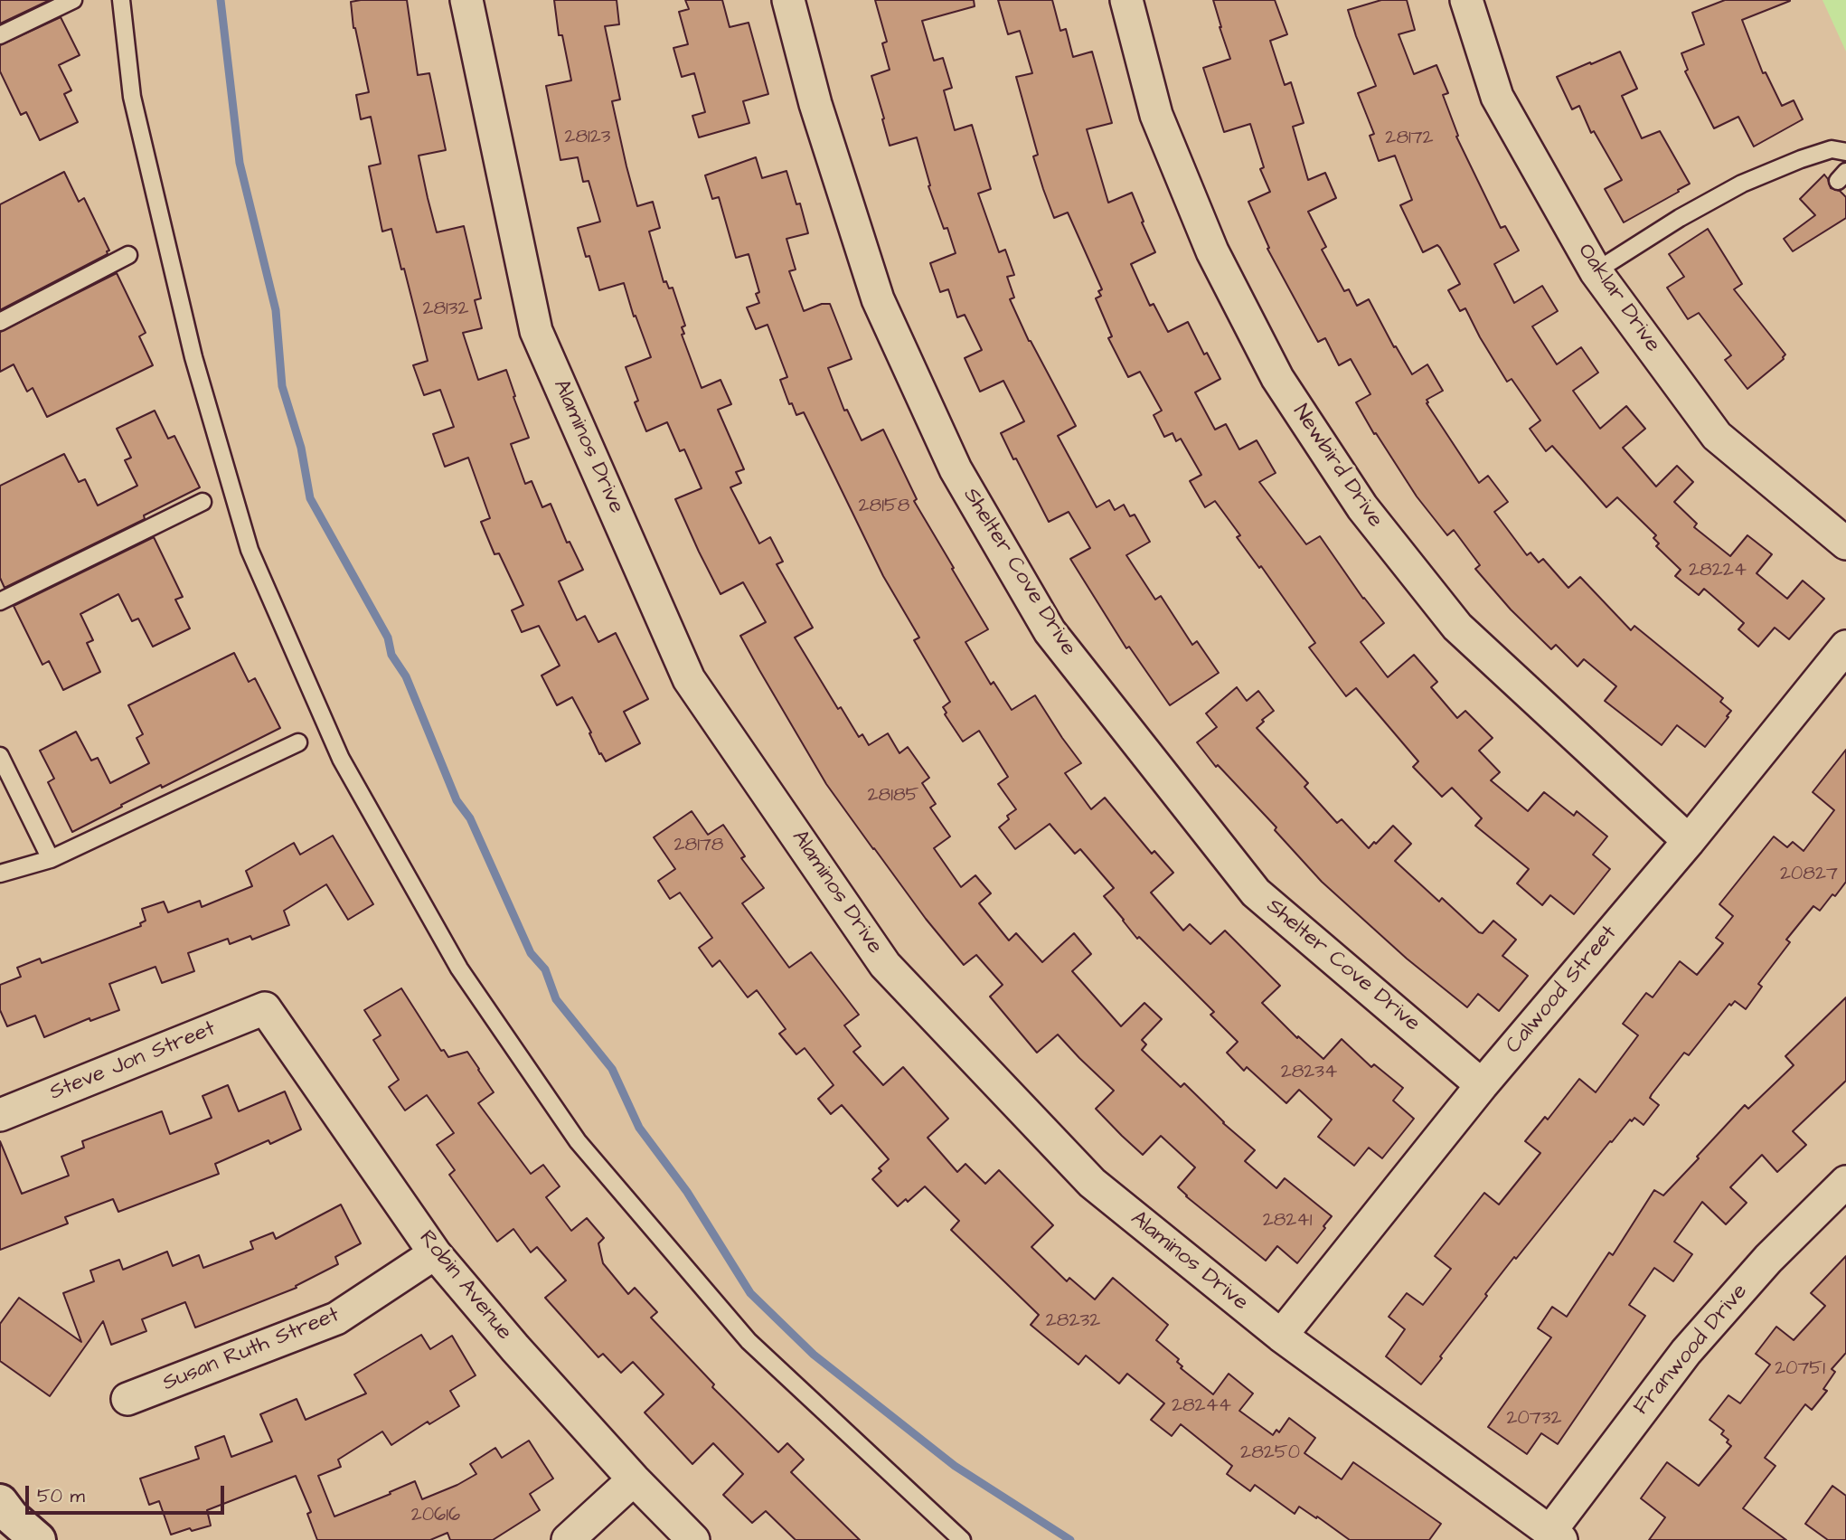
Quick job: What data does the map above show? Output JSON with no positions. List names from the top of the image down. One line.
{"streets":{"street":["Oaklar Drive","Alaminos Drive","Newbird Drive","Shelter Cove Drive","Calwood Street","Steve Jon Street","Robin Avenue","Susan Ruth Street","Franwood Drive"]},"crossings":[["Alaminos Drive","Calwood Street"],["Alaminos Drive","Franwood Drive"],["Newbird Drive","Calwood Street"],["Shelter Cove Drive","Calwood Street"],["Steve Jon Street","Robin Avenue"],["Robin Avenue","Susan Ruth Street"]],"house_numbers":["28123","28172","28132","28158","28224","28185","28178","20827","28234","28241","28232","20751","28244","20732","28250","20616"],"scale_bar":"50 m"}
